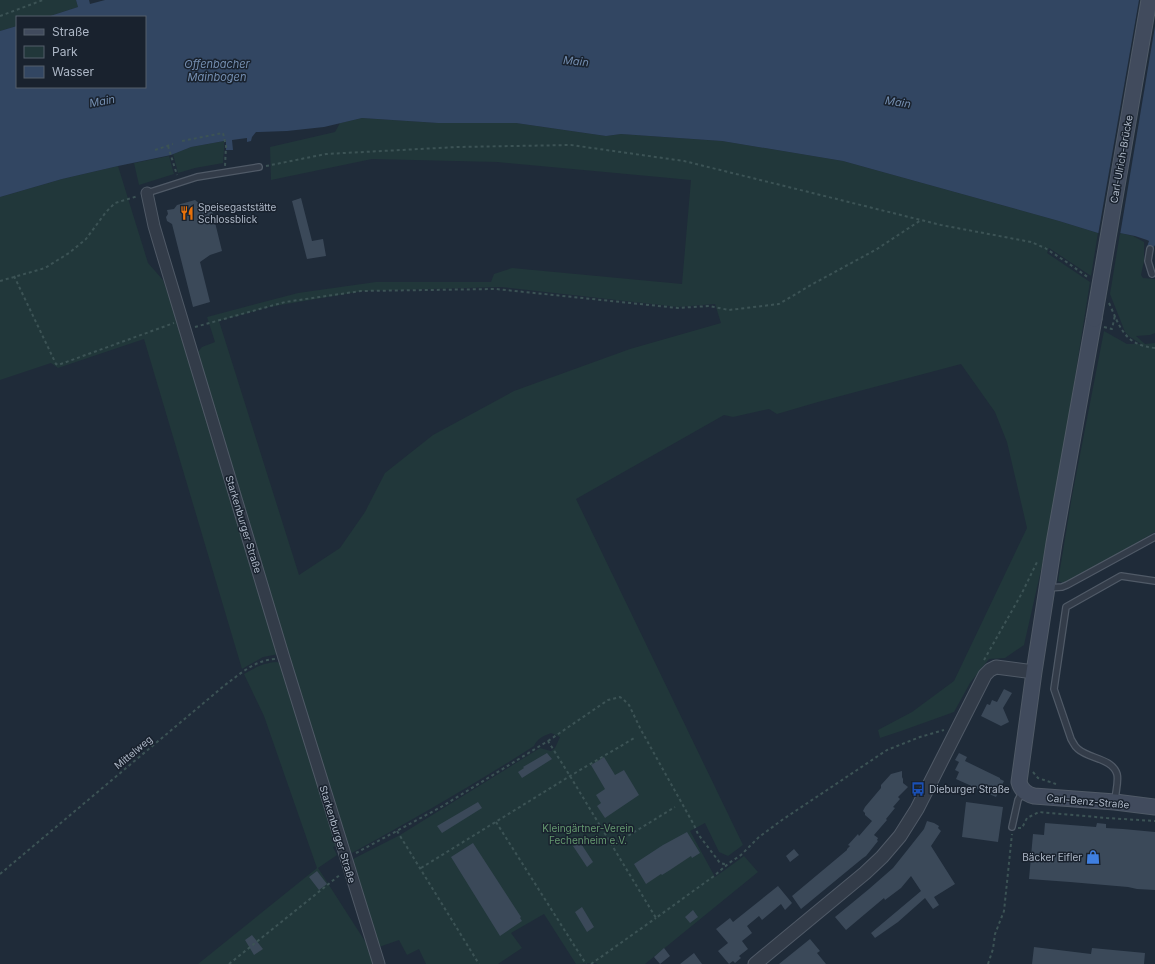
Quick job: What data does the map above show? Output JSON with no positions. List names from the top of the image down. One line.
{"streets":{"main road":["Carl-Ulrich-Brücke","Carl-Benz-Straße"],"street":["Starkenburger Straße"],"path":["Mittelweg"]},"crossings":[["Carl-Ulrich-Brücke","Carl-Benz-Straße"],["Starkenburger Straße","Mittelweg"]],"water":["Main","Offenbacher Mainbogen"],"parks":["Kleingärtner-Verein Fechenheim e.V."],"places":{"restaurant":["Speisegaststätte Schlossblick"],"bus stop":["Dieburger Straße"],"shop":["Bäcker Eifler"]},"legend":["Straße","Park","Wasser"]}
